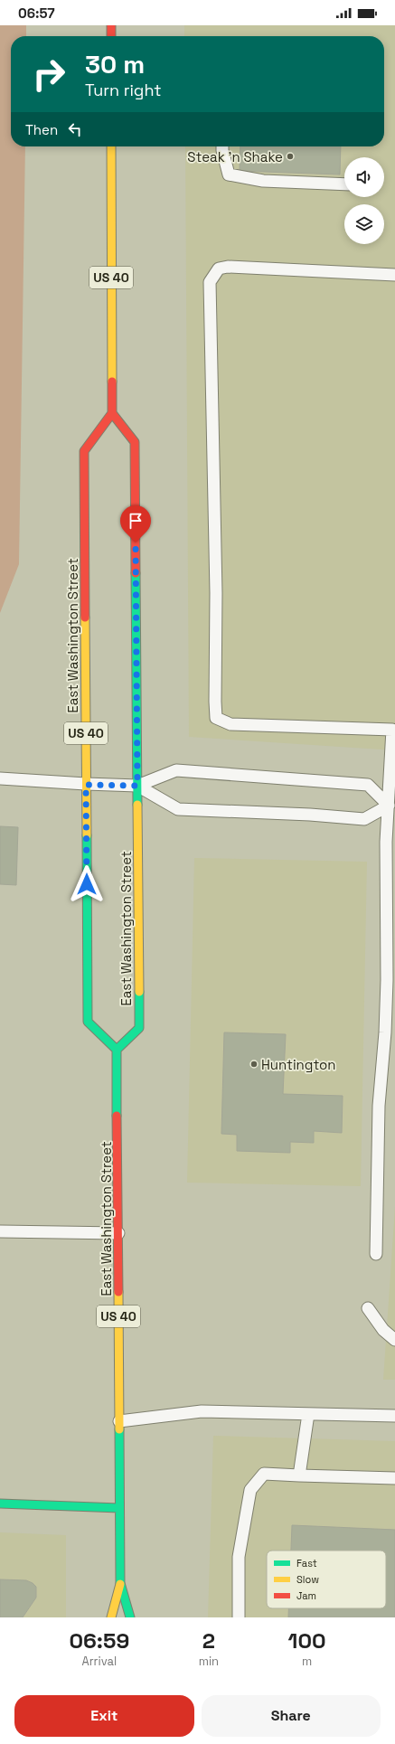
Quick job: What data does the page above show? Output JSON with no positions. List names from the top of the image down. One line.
{"streets":{"main road":["US 40","East Washington Street"]},"crossings":[["US 40","East Washington Street"]],"places":["Steak 'n Shake","Huntington"],"legend":["Fast","Slow","Jam"],"page":{"status":"06:57","turn":["30 m","Turn right"],"then":"Then","eta":["06:59","Arrival","2","min","100","m"],"buttons":["Exit","Share"]}}
